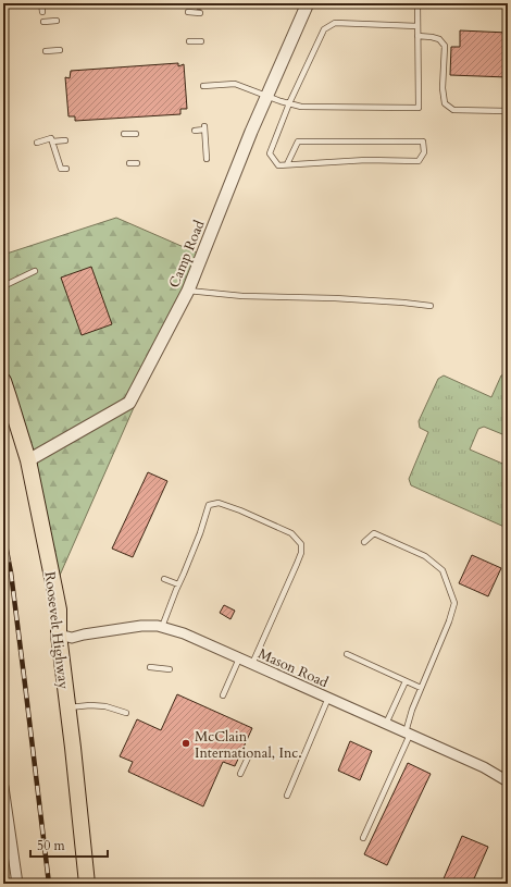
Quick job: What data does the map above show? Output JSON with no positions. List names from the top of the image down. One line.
{"streets":{"main road":["Roosevelt Highway"],"street":["Camp Road","Mason Road"]},"crossings":[["Camp Road","Roosevelt Highway"],["Roosevelt Highway","Mason Road"]],"places":["McClain International, Inc."],"scale_bar":"50 m"}
